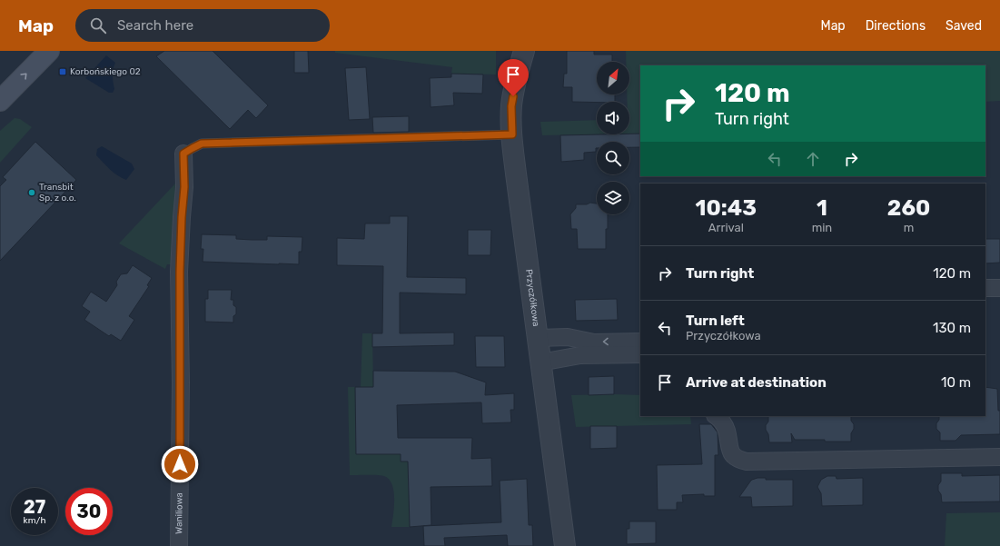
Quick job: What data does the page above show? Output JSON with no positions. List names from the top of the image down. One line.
{"streets":{"street":["Przyczółkowa","Waniliowa"]},"places":{"transit":["Korbońskiego 02"],"other":["Transbit Sp. z o.o."]},"north":"top right","page":{"header":"Map","search":"Search here","nav":["Map","Directions","Saved"],"turn":["120 m","Turn right"],"eta":["10:43","Arrival","1","min","260","m"],"list":[{"name":"Turn right","value":"120 m"},{"name":"Turn left","note":"Przyczółkowa","value":"130 m"},{"name":"Arrive at destination","value":"10 m"}],"speed":"27 km/h","limit":"30"}}
